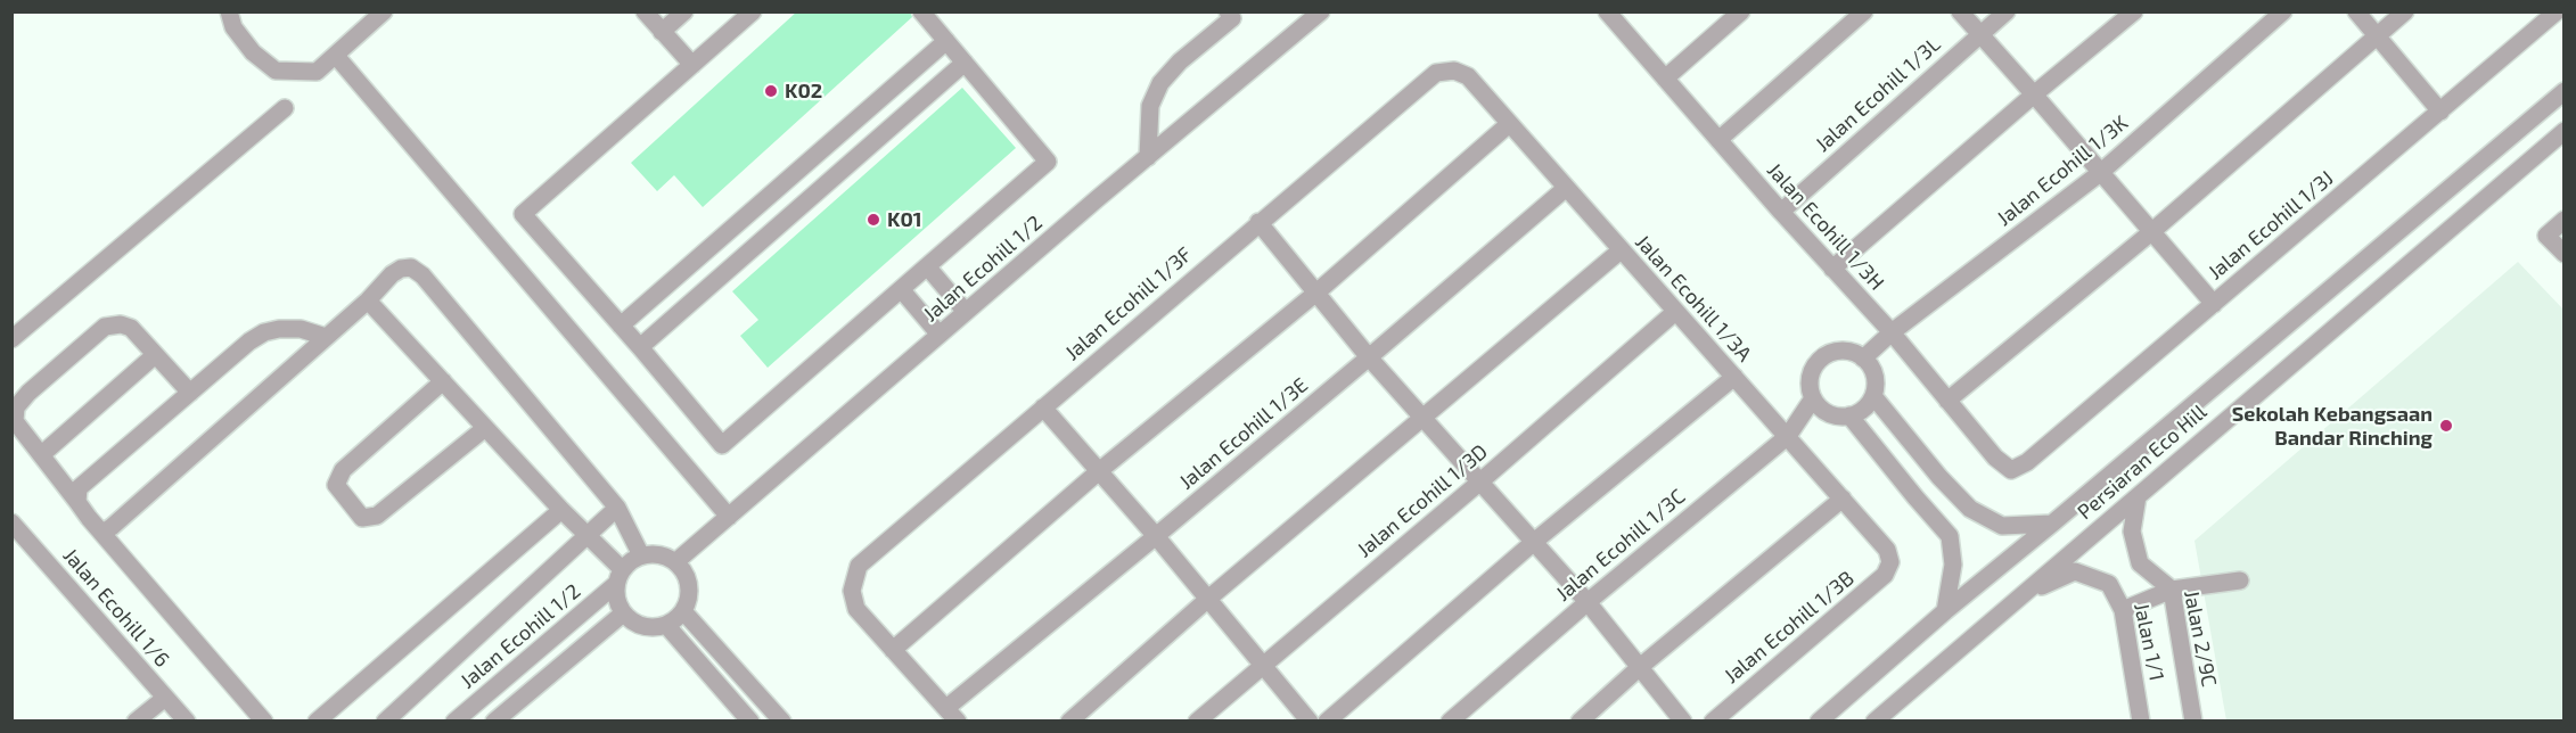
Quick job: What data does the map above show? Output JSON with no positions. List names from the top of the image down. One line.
{"streets":{"street":["Jalan Ecohill 1/3L","Jalan Ecohill 1/3K","Jalan Ecohill 1/3J","Jalan Ecohill 1/3H","Jalan Ecohill 1/2","Jalan Ecohill 1/3A","Jalan Ecohill 1/3F","Jalan Ecohill 1/3E","Persiaran Eco Hill","Jalan Ecohill 1/3D","Jalan Ecohill 1/3C","Jalan Ecohill 1/6","Jalan Ecohill 1/3B","Jalan 2/9C","Jalan 1/1"]},"crossings":[["Jalan Ecohill 1/3L","Jalan Ecohill 1/3H"],["Jalan Ecohill 1/3K","Jalan Ecohill 1/3H"],["Jalan Ecohill 1/3K","Jalan Ecohill 1/3C"],["Jalan Ecohill 1/3J","Jalan Ecohill 1/3H"],["Jalan Ecohill 1/3A","Jalan Ecohill 1/3F"],["Jalan Ecohill 1/3A","Jalan Ecohill 1/3E"],["Jalan Ecohill 1/3A","Jalan Ecohill 1/3D"],["Jalan Ecohill 1/3A","Jalan Ecohill 1/3C"],["Jalan Ecohill 1/3A","Jalan Ecohill 1/3B"],["Persiaran Eco Hill","Jalan 2/9C"],["Persiaran Eco Hill","Jalan 1/1"]],"places":["K02","K01","Sekolah Kebangsaan Bandar Rinching"]}
